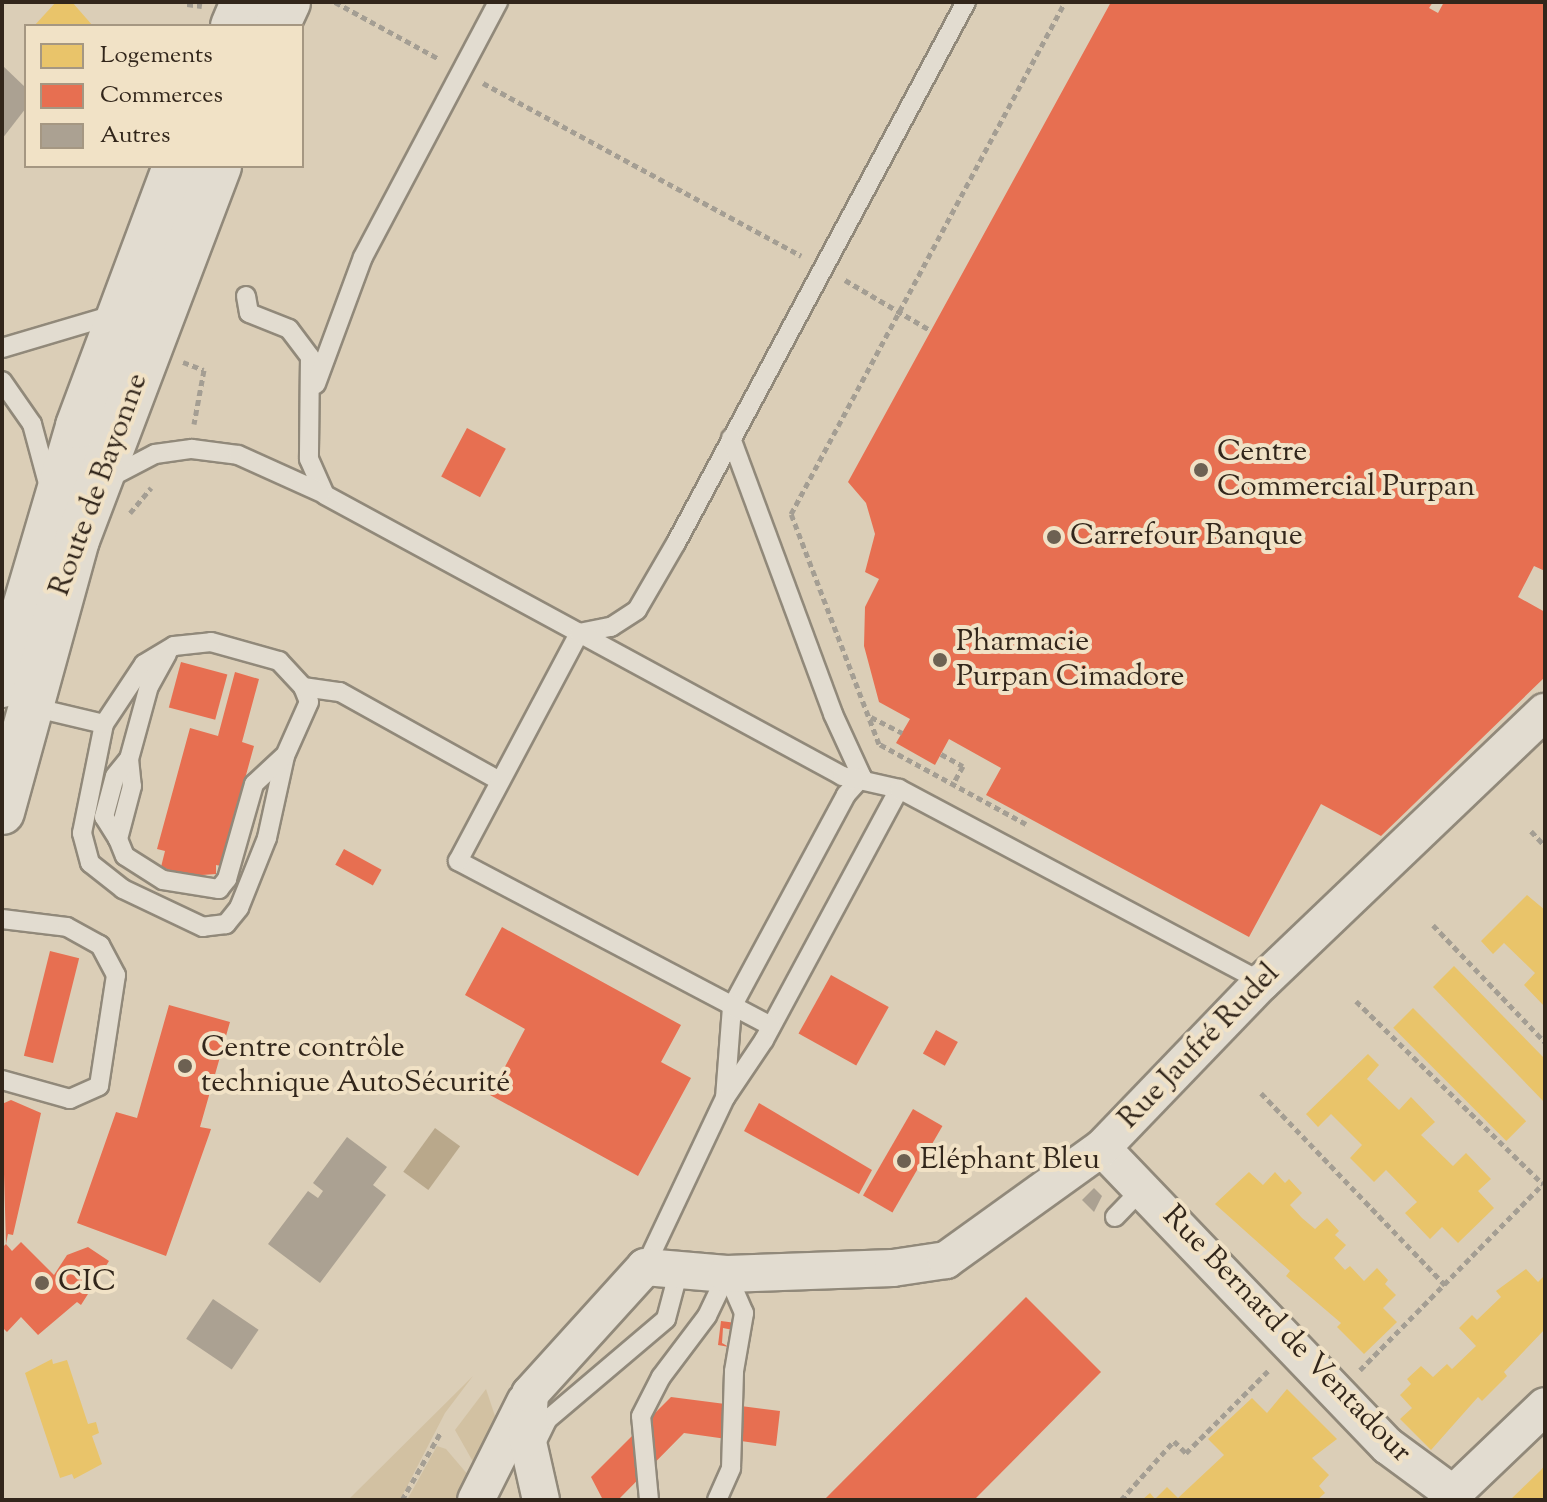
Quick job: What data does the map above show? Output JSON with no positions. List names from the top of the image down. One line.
{"streets":{"street":["Route de Bayonne","Rue Jaufré Rudel","Rue Bernard de Ventadour"]},"crossings":[["Rue Jaufré Rudel","Rue Bernard de Ventadour"]],"places":["Centre Commercial Purpan","Carrefour Banque","Pharmacie Purpan Cimadore","Centre contrôle technique AutoSécurité","Eléphant Bleu","CIC"],"legend":["Logements","Commerces","Autres"]}
